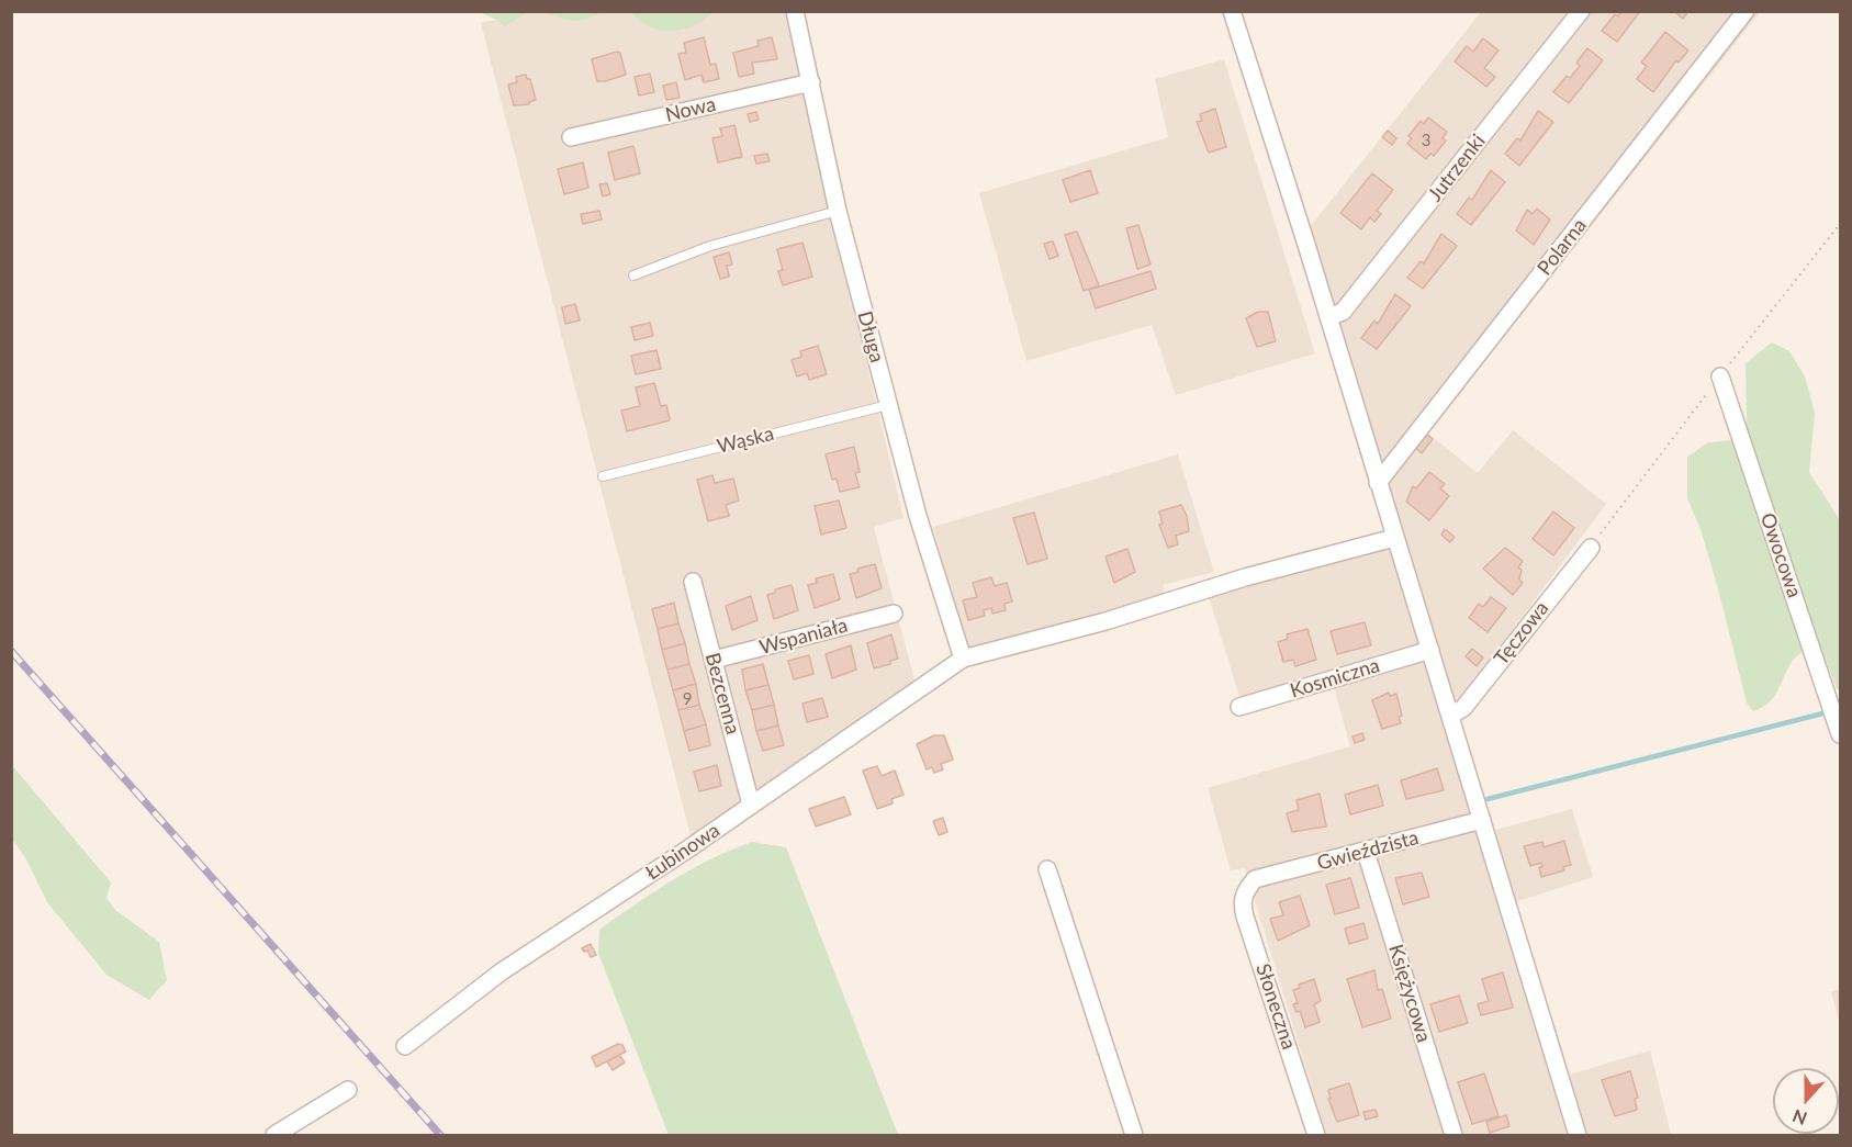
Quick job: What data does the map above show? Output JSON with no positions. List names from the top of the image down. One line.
{"streets":{"street":["Nowa","Jutrzenki","Polarna","Długa","Owocowa","Tęczowa","Wspaniała","Kosmiczna","Bezcenna","Gwieździsta","Łubinowa","Księżycowa","Słoneczna"],"lane":["Wąska"]},"crossings":[["Nowa","Długa"],["Długa","Wąska"],["Długa","Łubinowa"],["Wspaniała","Bezcenna"],["Bezcenna","Łubinowa"],["Gwieździsta","Księżycowa"],["Gwieździsta","Słoneczna"]],"house_numbers":["3","9"],"north":"bottom"}
